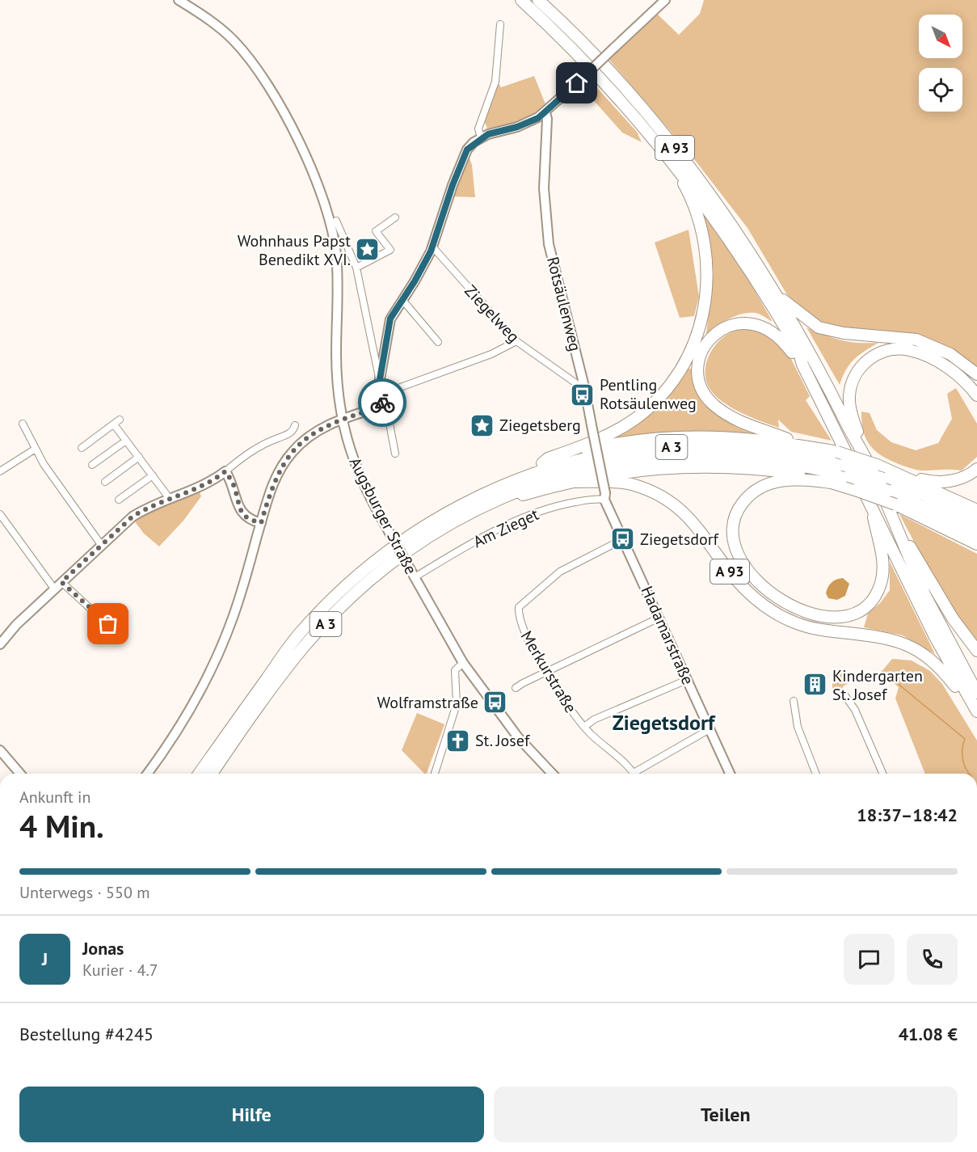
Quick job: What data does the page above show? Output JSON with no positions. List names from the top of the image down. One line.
{"streets":{"highway":["A 93","A 3"],"street":["Rotsäulenweg","Ziegelweg","Augsburger Straße","Am Zieget","Hadamarstraße","Merkurstraße"]},"crossings":[["A 93","A 3"],["Rotsäulenweg","Ziegelweg"],["Rotsäulenweg","Am Zieget"],["Rotsäulenweg","Hadamarstraße"],["Augsburger Straße","Am Zieget"],["Am Zieget","Hadamarstraße"],["Hadamarstraße","Merkurstraße"]],"districts":["Ziegetsdorf"],"places":{"place":["Wohnhaus Papst Benedikt XVI.","Ziegetsberg"],"bus stop":["Pentling Rotsäulenweg","Ziegetsdorf","Wolframstraße"],"building":["Kindergarten St. Josef"],"church":["St. Josef"]},"north":"bottom right","page":{"heading":["4 Min.","Ankunft in","18:37–18:42"],"panel":["Jonas","Kurier · 4.7","Bestellung #4245","41.08 €"],"bar":"Unterwegs · 550 m","round":"J","buttons":["Hilfe","Teilen"]}}
